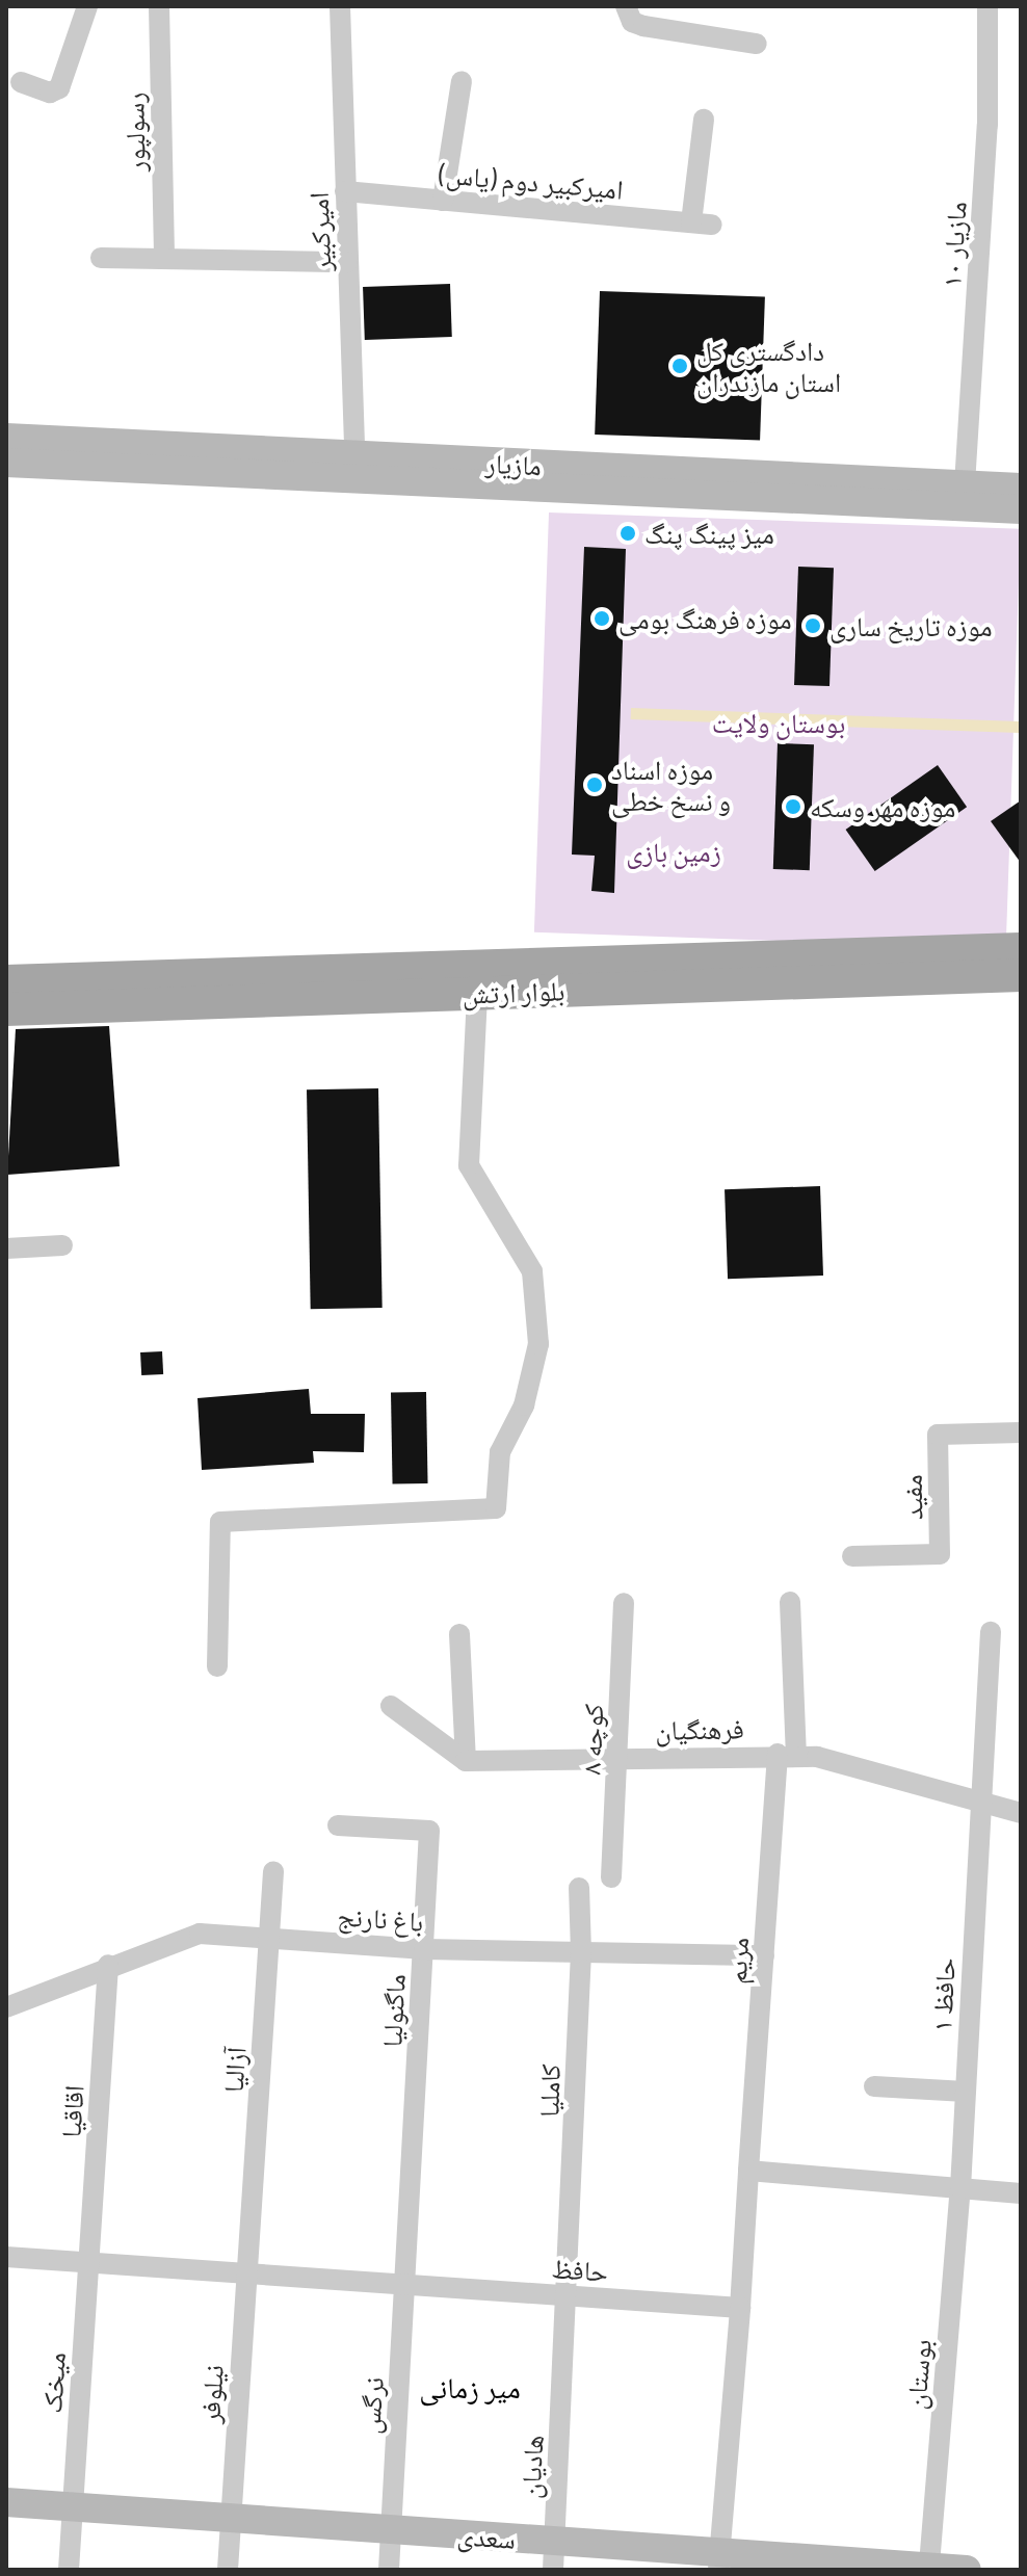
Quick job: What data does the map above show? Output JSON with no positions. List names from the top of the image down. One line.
{"streets":{"main road":["مازیار","بلوار ارتش","سعدی"],"street":["رسولپور","امیرکبیر دوم (یاس)","امیرکبیر","مازیار ١٠","مفید","فرهنگیان","کوچه ۸","باغ نارنج","مریم","حافظ ۱","ماگنولیا","آزالیا","کاملیا","اقاقیا","حافظ","بوستان","میخک","نیلوفر","نرگس","هادیان"]},"crossings":[["امیرکبیر دوم (یاس)","امیرکبیر"],["امیرکبیر","مازیار"],["مازیار ١٠","مازیار"],["فرهنگیان","کوچه ۸"],["فرهنگیان","مریم"],["فرهنگیان","حافظ ۱"],["باغ نارنج","مریم"],["باغ نارنج","ماگنولیا"],["باغ نارنج","آزالیا"],["باغ نارنج","کاملیا"],["باغ نارنج","اقاقیا"],["حافظ ۱","بوستان"],["ماگنولیا","حافظ"],["ماگنولیا","نرگس"],["آزالیا","حافظ"],["آزالیا","نیلوفر"],["کاملیا","حافظ"],["کاملیا","هادیان"],["اقاقیا","حافظ"],["اقاقیا","میخک"],["حافظ","میخک"],["حافظ","نیلوفر"],["حافظ","نرگس"],["حافظ","هادیان"],["بوستان","سعدی"],["میخک","سعدی"],["نیلوفر","سعدی"],["نرگس","سعدی"],["هادیان","سعدی"]],"districts":["میر زمانی"],"parks":["بوستان ولایت","زمین بازی"],"places":["دادگستری کل استان مازندران","میز پینگ پنگ","موزه فرهنگ بومی","موزه تاریخ ساری","موزه اسناد و نسخ خطی","موزه مهر وسکه"]}
